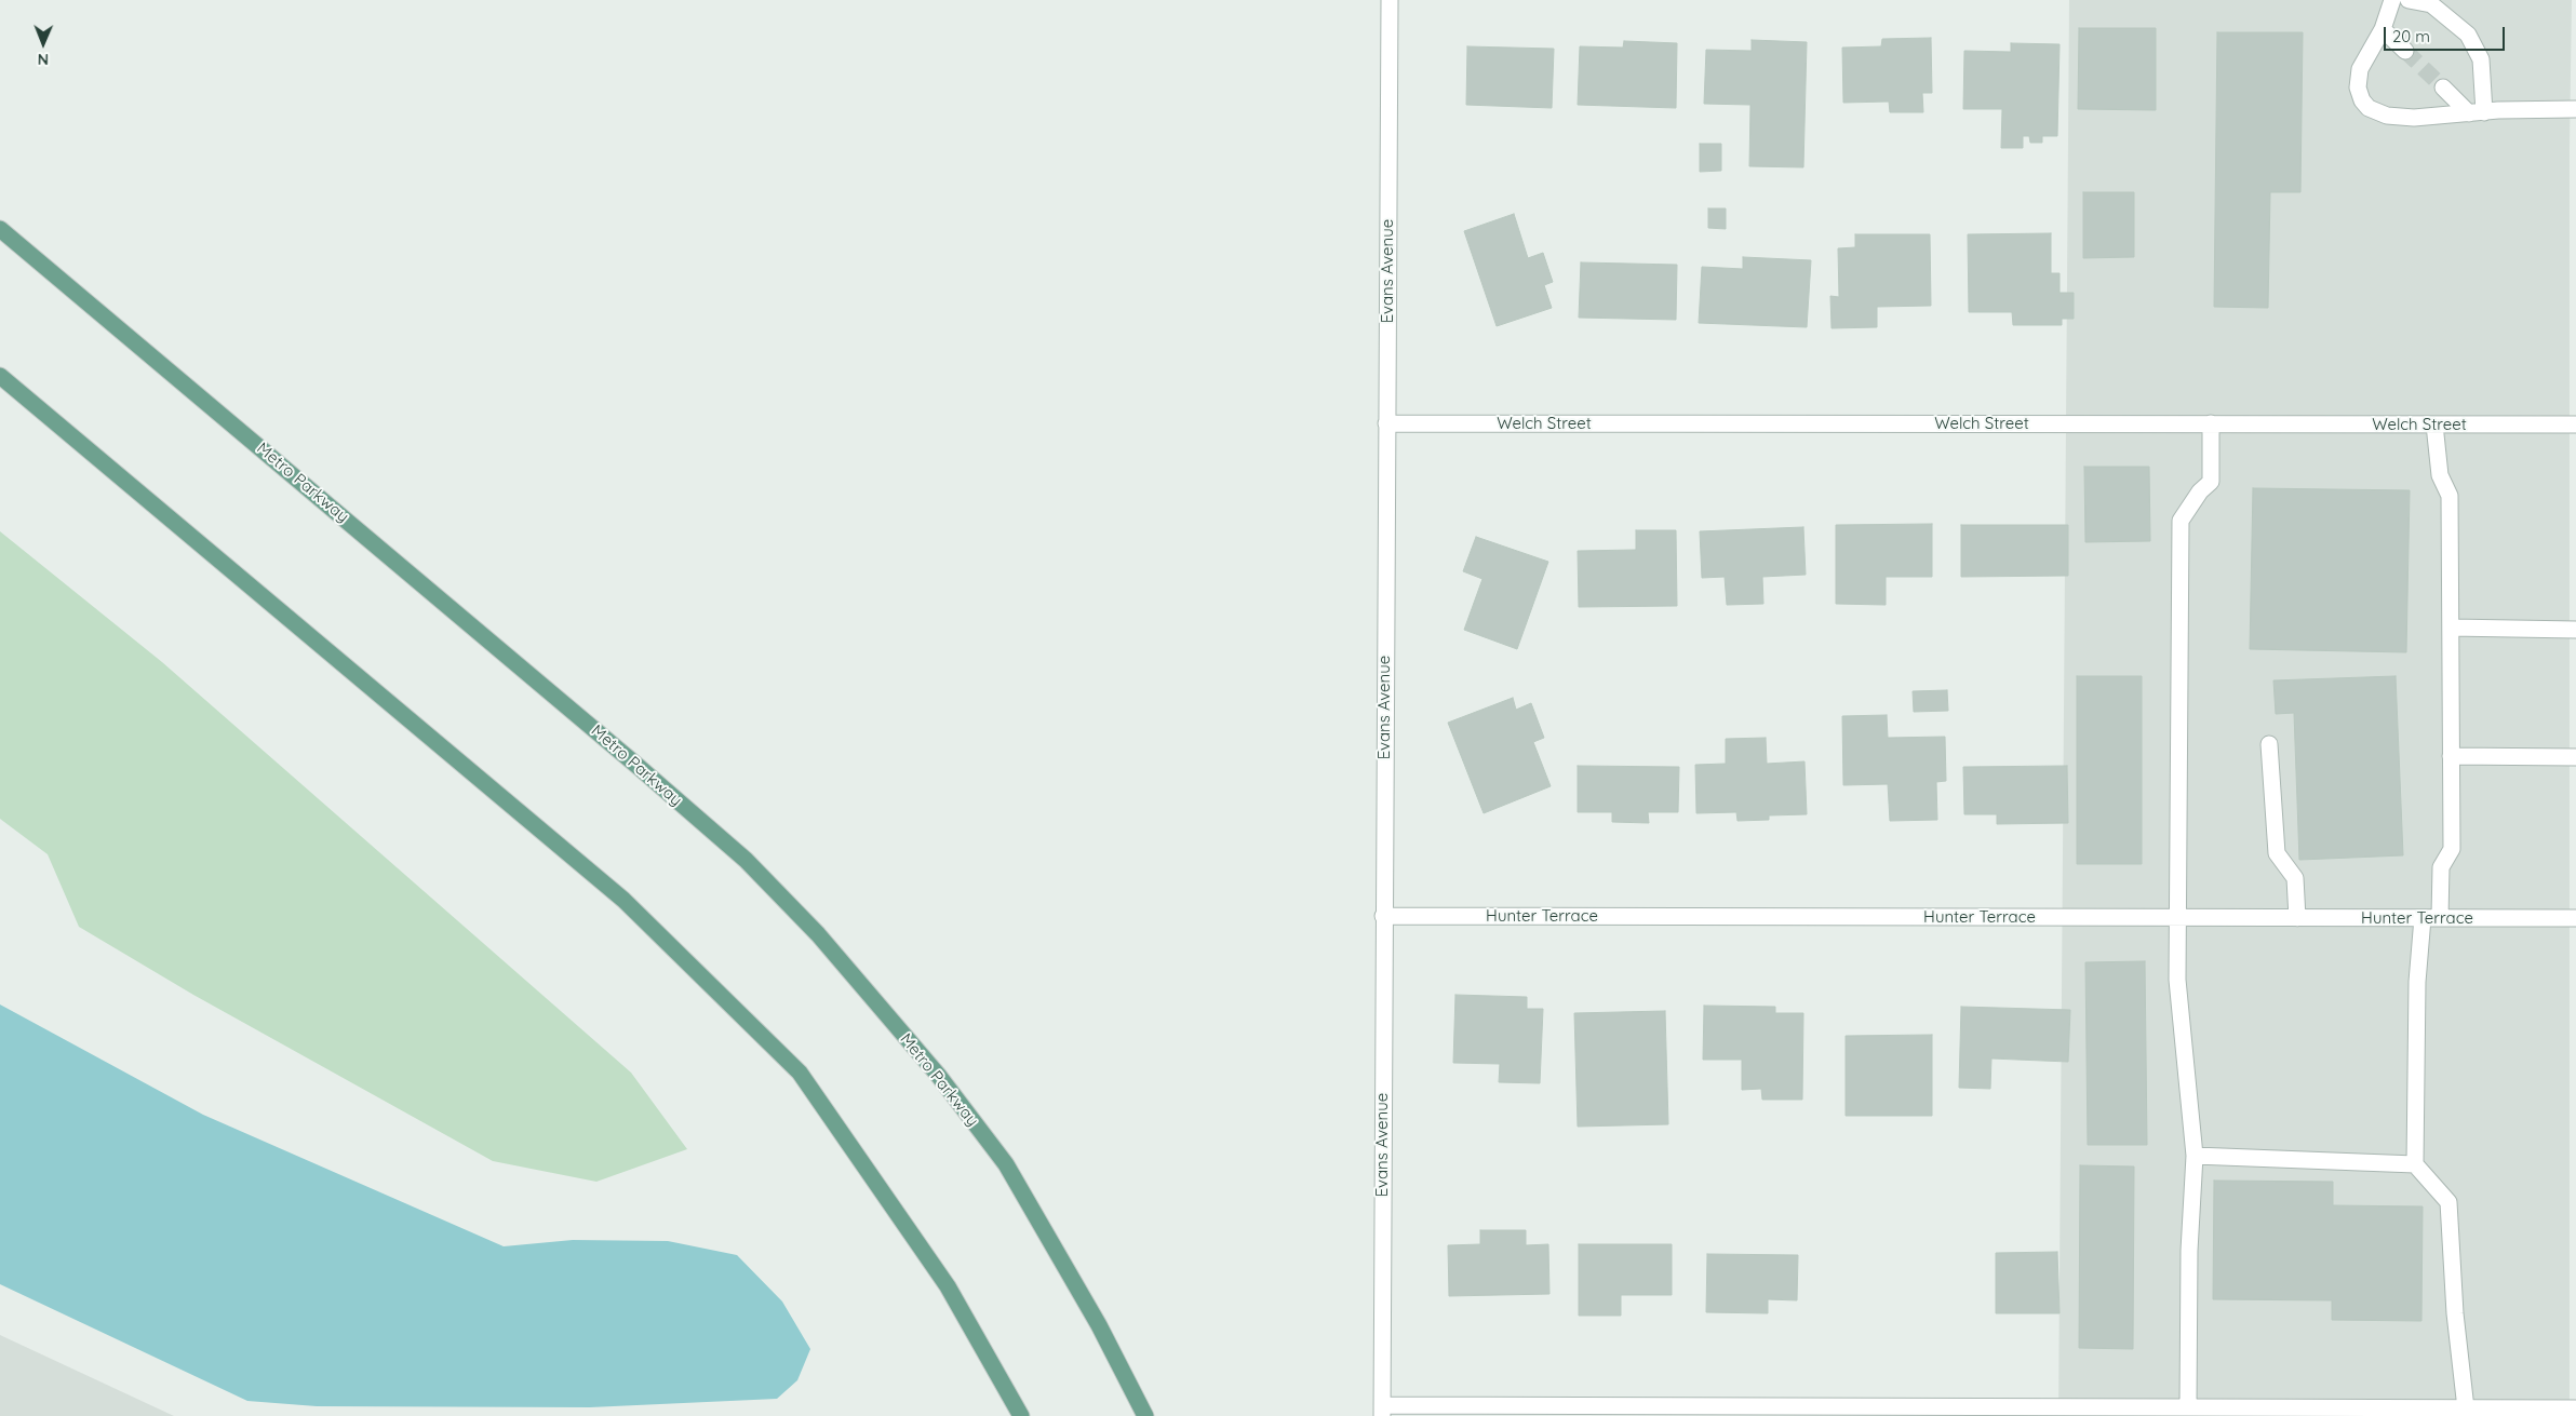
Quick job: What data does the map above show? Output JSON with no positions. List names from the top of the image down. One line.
{"streets":{"main road":["Metro Parkway"],"street":["Evans Avenue","Welch Street","Hunter Terrace"]},"crossings":[["Evans Avenue","Welch Street"],["Evans Avenue","Hunter Terrace"]],"scale_bar":"20 m","north":"bottom"}
